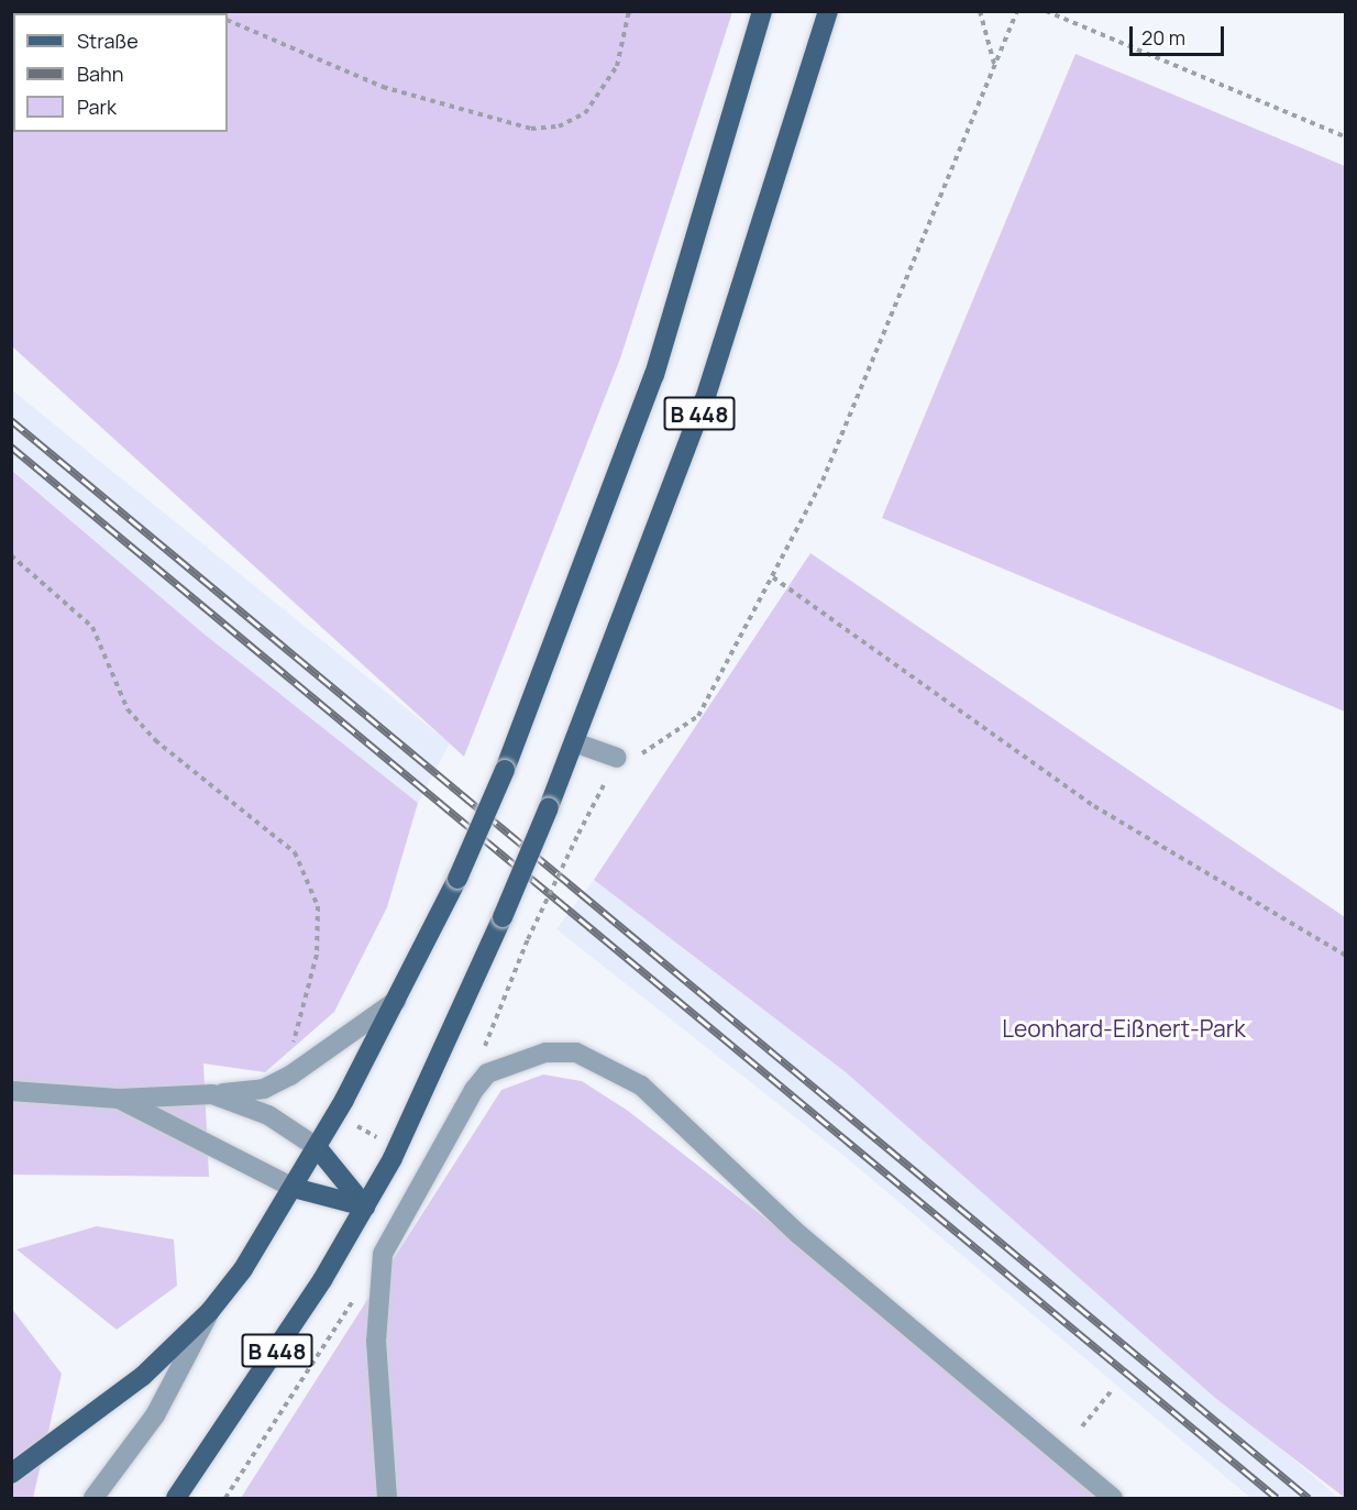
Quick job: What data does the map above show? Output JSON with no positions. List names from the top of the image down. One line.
{"streets":{"main road":["B 448"]},"parks":["Leonhard-Eißnert-Park"],"legend":["Straße","Bahn","Park"],"scale_bar":"20 m"}
